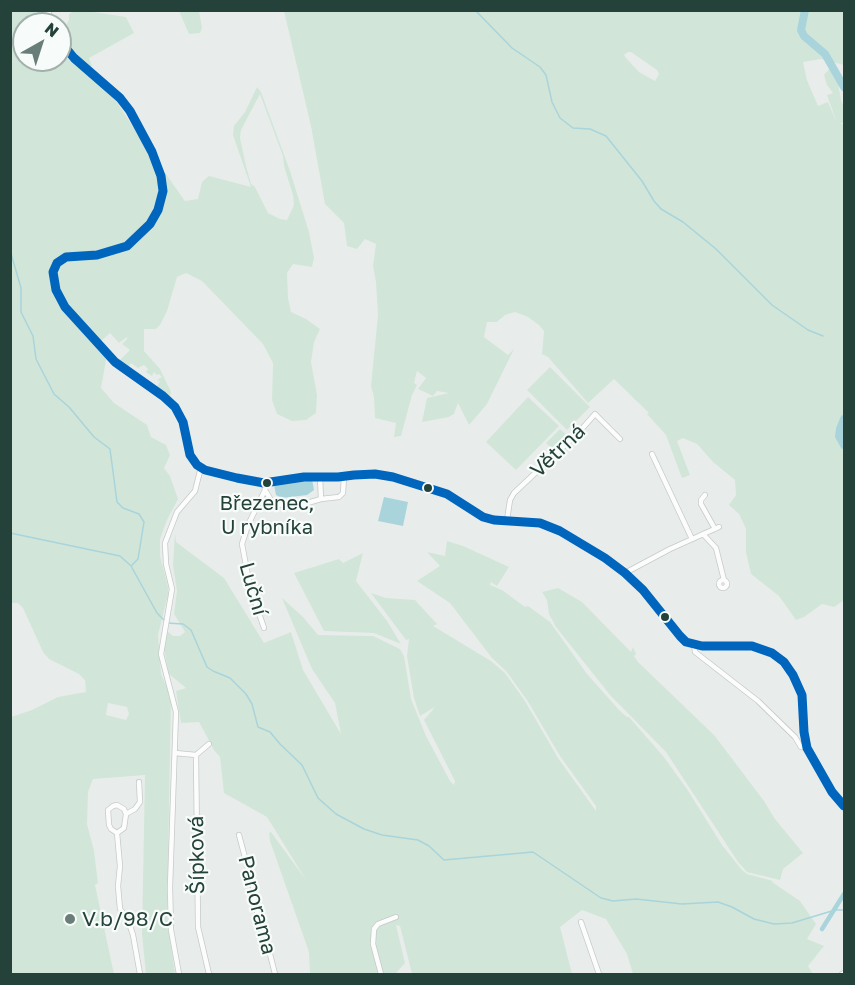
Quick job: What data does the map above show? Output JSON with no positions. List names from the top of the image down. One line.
{"streets":{"street":["Větrná","Luční","Šípková","Panorama"]},"places":["Březenec, U rybníka","V.b/98/C"],"north":"top right"}
